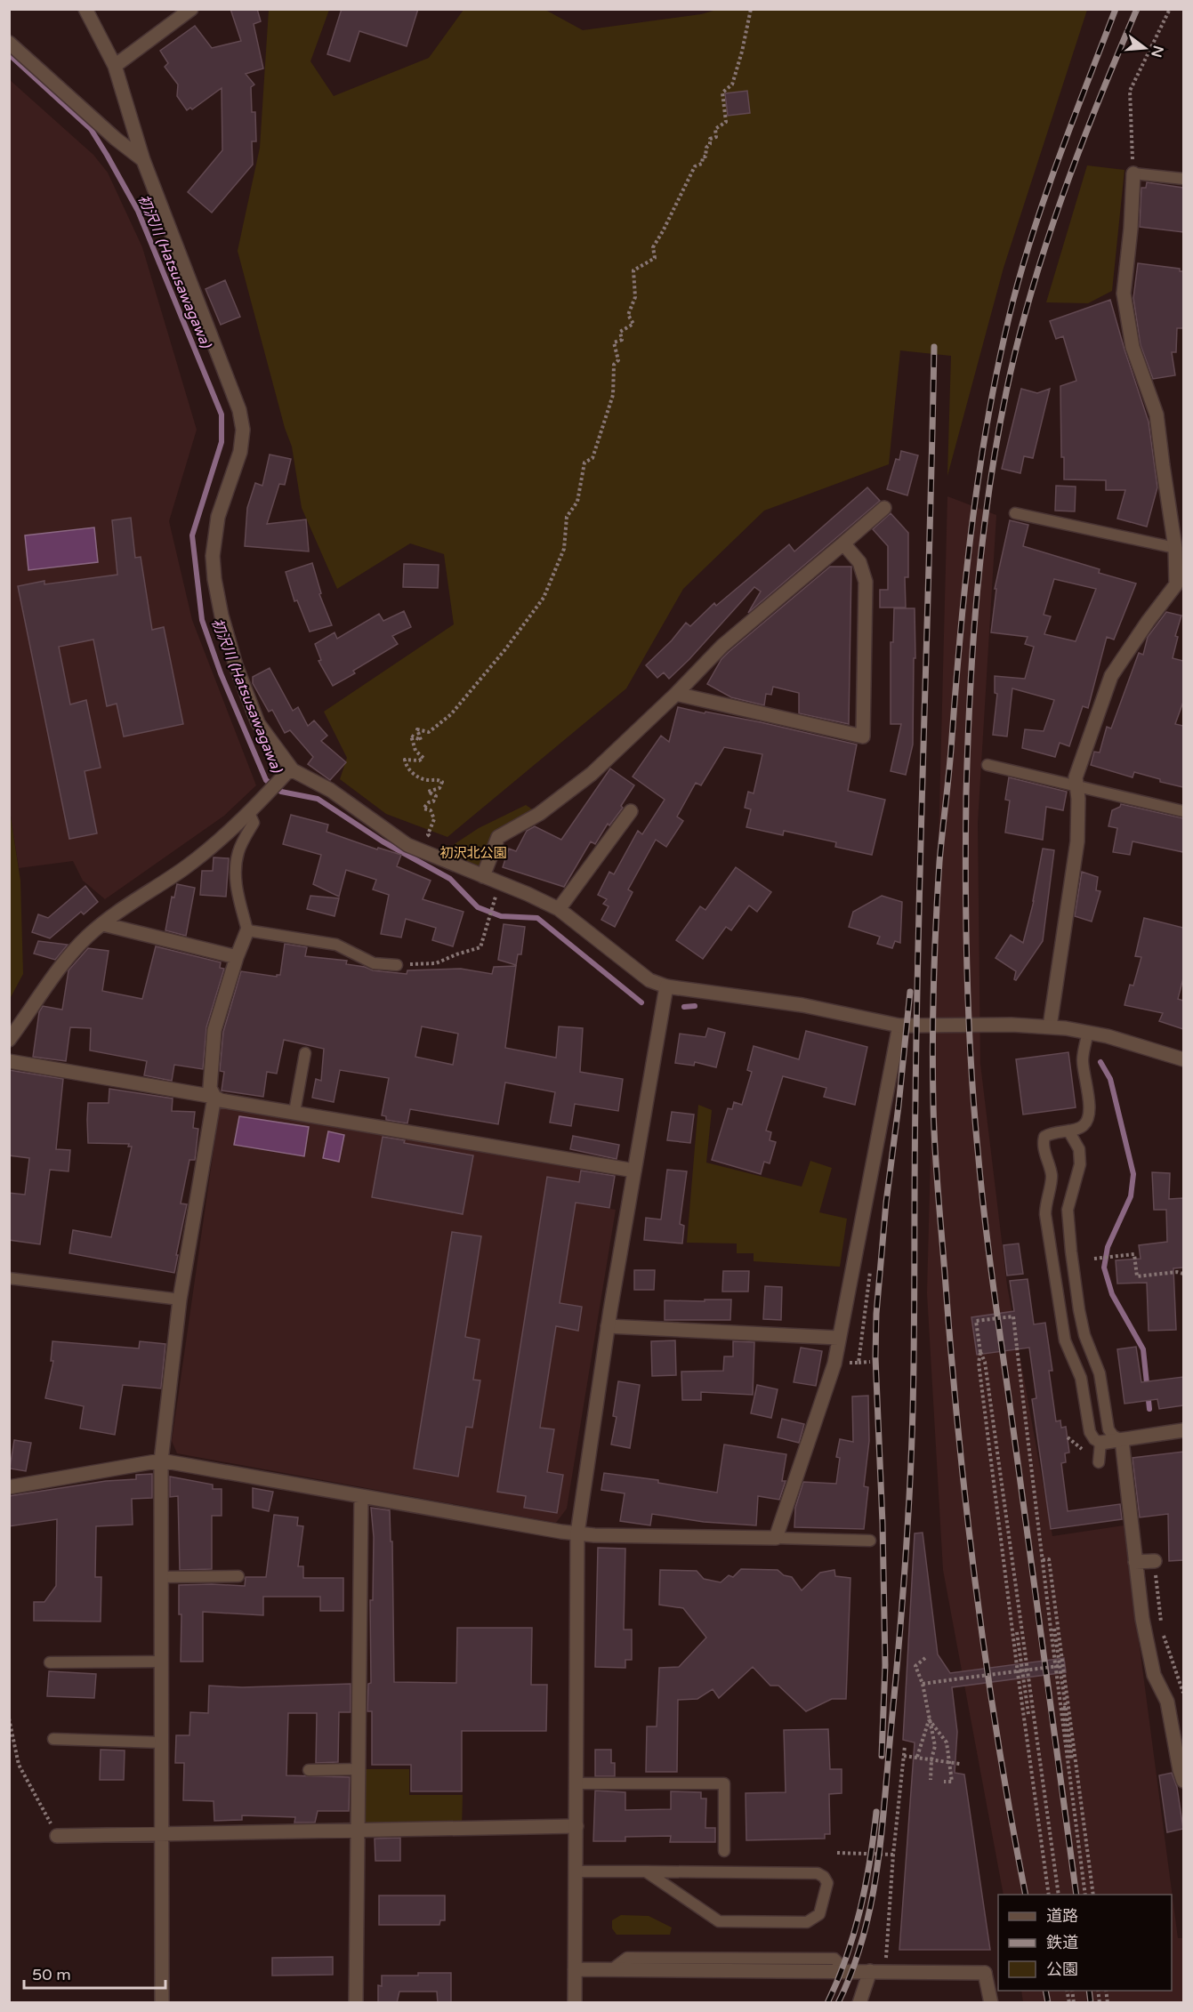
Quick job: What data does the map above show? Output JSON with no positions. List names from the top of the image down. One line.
{"water":["初沢川 (Hatsusawagawa)"],"parks":["初沢北公園"],"legend":["道路","鉄道","公園"],"scale_bar":"50 m","north":"right"}
